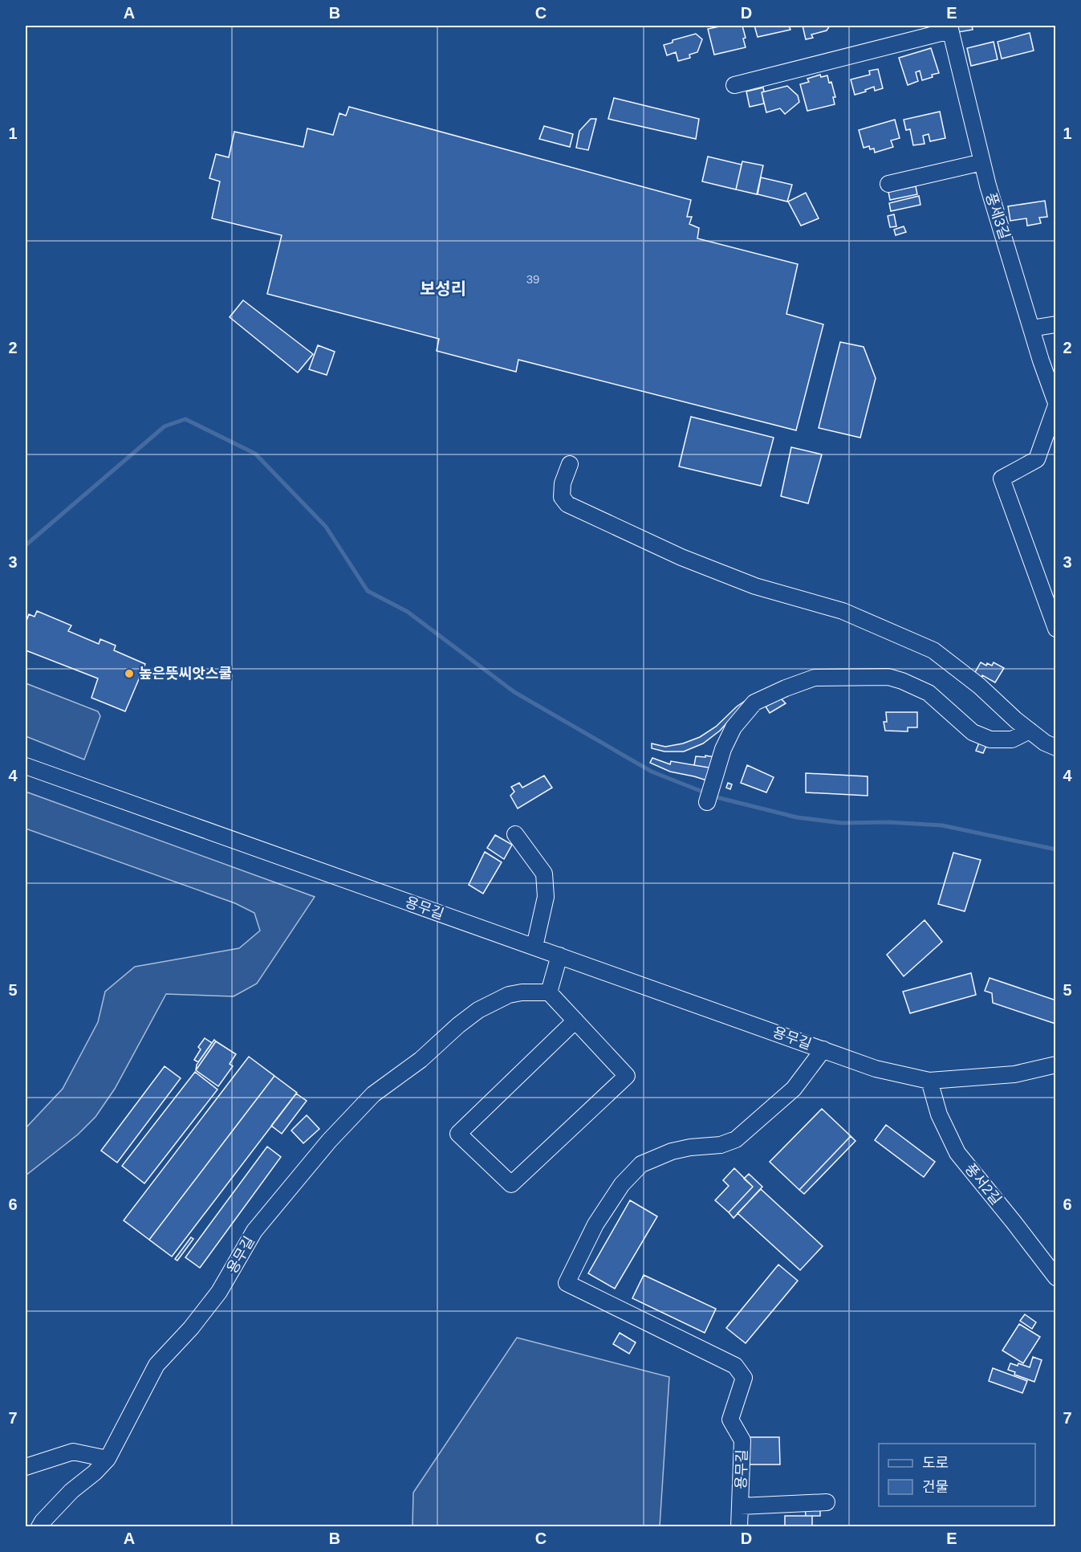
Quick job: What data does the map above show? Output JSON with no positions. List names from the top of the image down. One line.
{"streets":{"street":["풍세3길","용무길","풍서2길"]},"crossings":[["용무길","풍서2길"]],"districts":["보성리"],"places":["높은뜻씨앗스쿨"],"house_numbers":["39"],"legend":["도로","건물"],"grid":{"columns":["A","B","C","D","E"],"rows":["1","2","3","4","5","6","7"]}}
